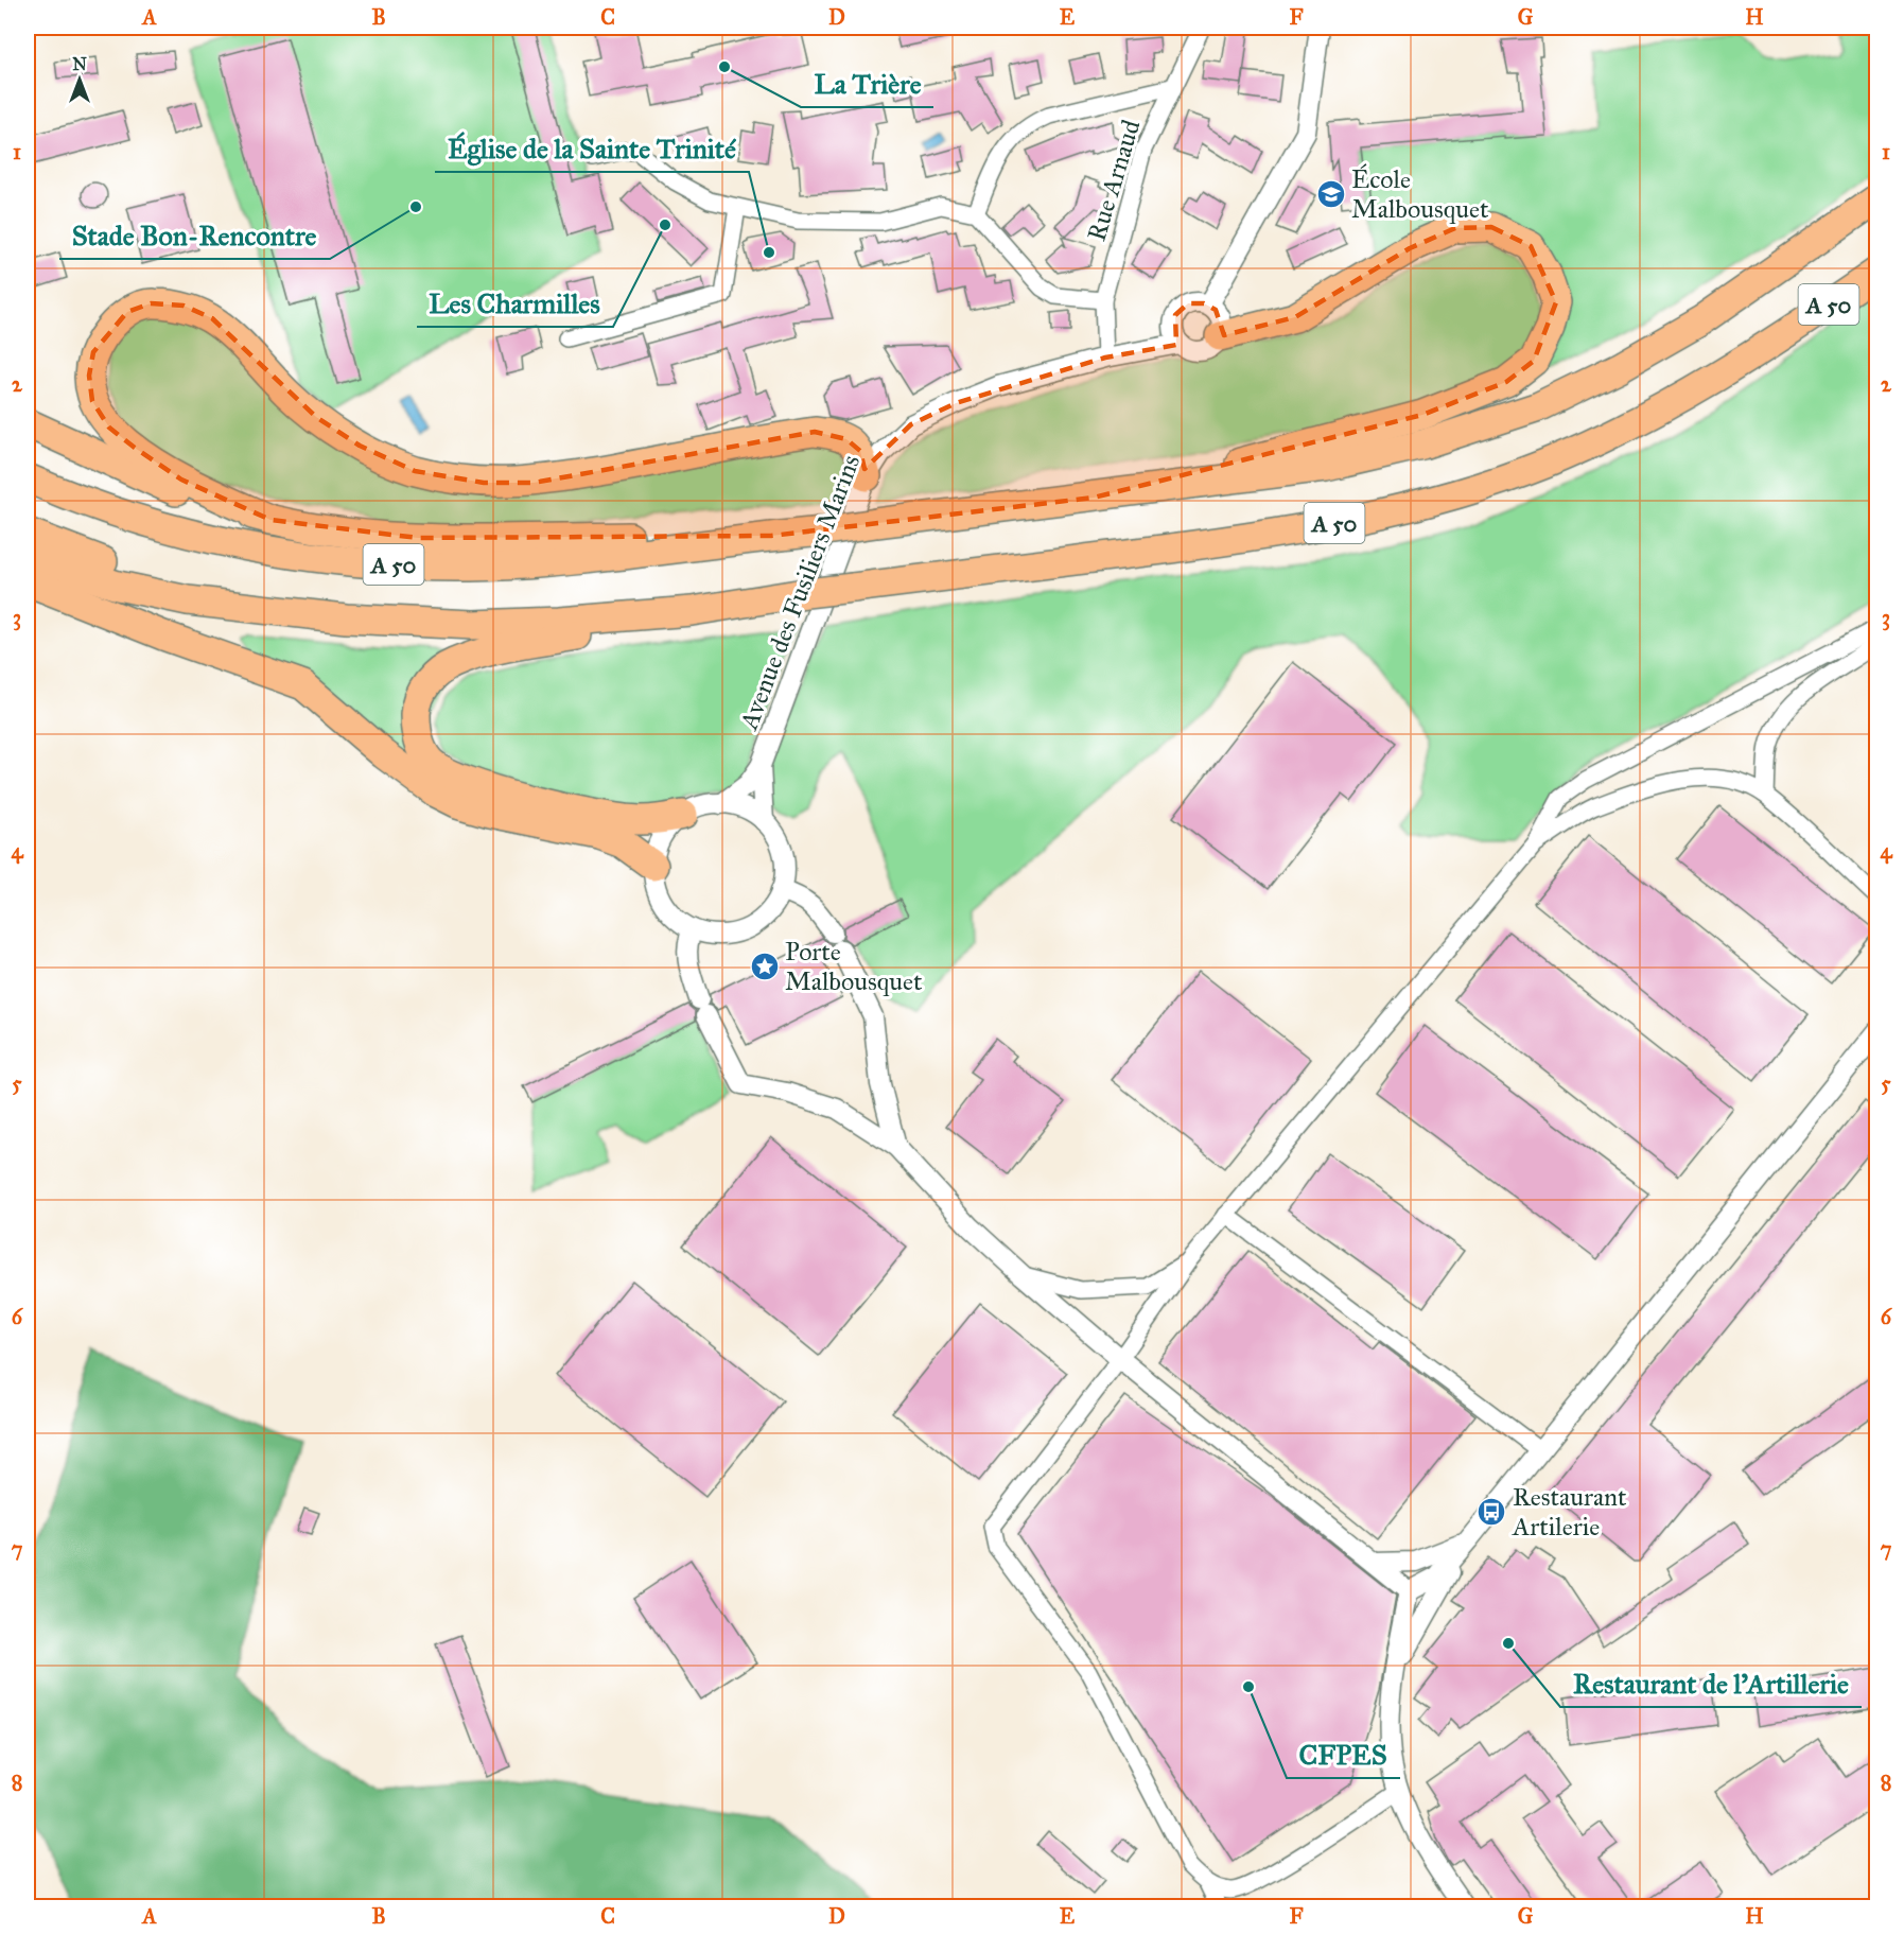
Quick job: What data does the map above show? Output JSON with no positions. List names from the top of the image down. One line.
{"streets":{"highway":["A 50"],"street":["Rue Arnaud","Avenue des Fusiliers Marins"]},"crossings":[["Rue Arnaud","Avenue des Fusiliers Marins"]],"places":{"other":["La Trière","Stade Bon-Rencontre","Les Charmilles","Église de la Sainte Trinité","Restaurant de l'Artillerie","CFPES"],"school or university":["École Malbousquet"],"place":["Porte Malbousquet"],"bus stop":["Restaurant Artilerie"]},"north":"top","grid":{"columns":["A","B","C","D","E","F","G","H"],"rows":["1","2","3","4","5","6","7","8"]}}
